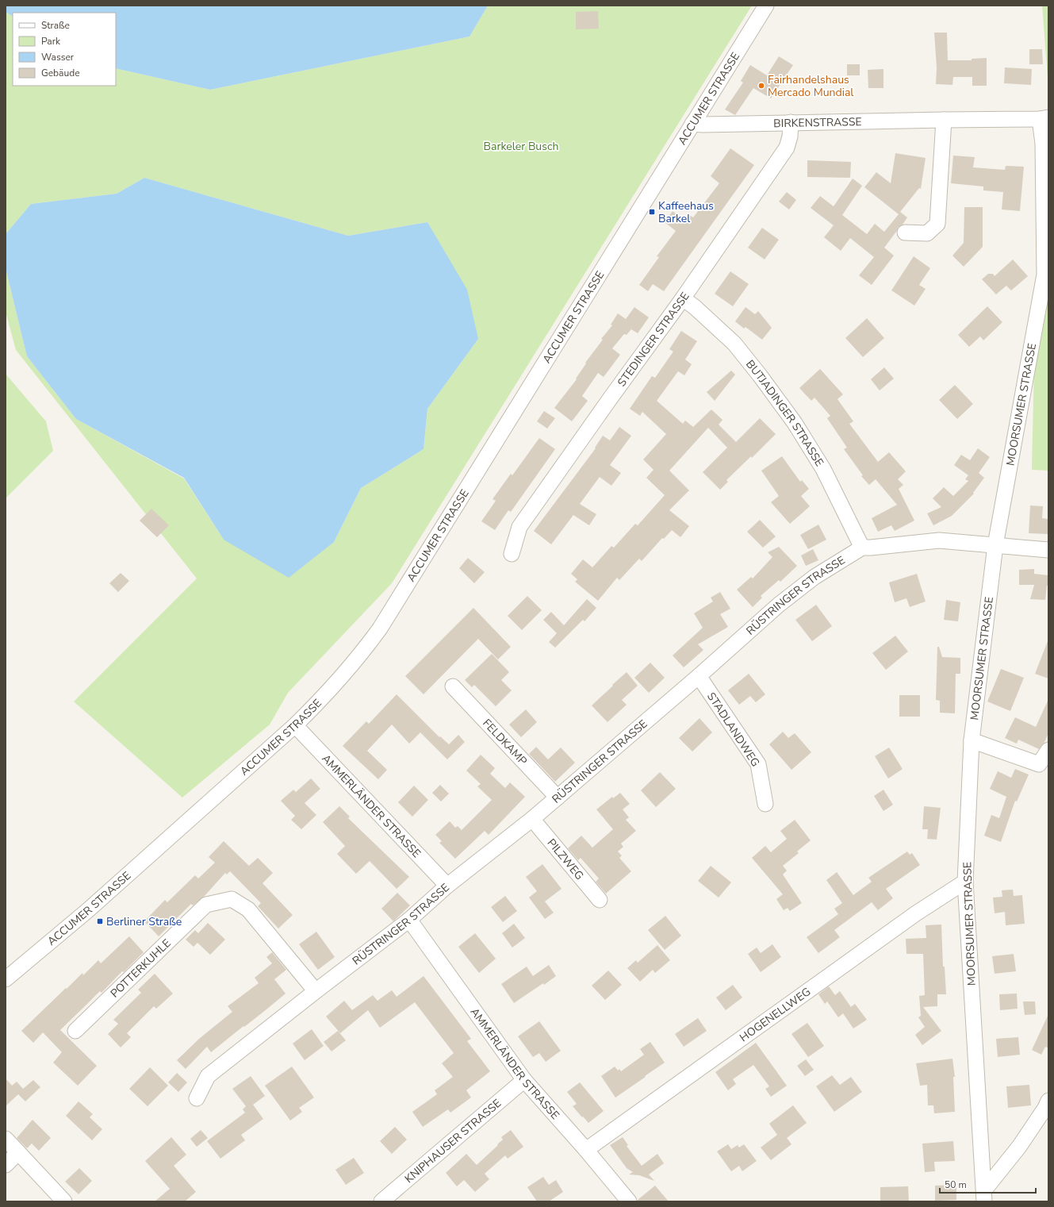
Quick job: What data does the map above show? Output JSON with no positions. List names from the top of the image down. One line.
{"streets":{"street":["ACCUMER STRASSE","BIRKENSTRASSE","STEDINGER STRASSE","MOORSUMER STRASSE","BUTJADINGER STRASSE","RÜSTRINGER STRASSE","STADLANDWEG","FELDKAMP","AMMERLÄNDER STRASSE","PILZWEG","POTTERKUHLE","HOGENELLWEG","KNIPHAUSER STRASSE"]},"crossings":[["ACCUMER STRASSE","BIRKENSTRASSE"],["ACCUMER STRASSE","AMMERLÄNDER STRASSE"],["BIRKENSTRASSE","STEDINGER STRASSE"],["BIRKENSTRASSE","MOORSUMER STRASSE"],["STEDINGER STRASSE","BUTJADINGER STRASSE"],["MOORSUMER STRASSE","RÜSTRINGER STRASSE"],["MOORSUMER STRASSE","HOGENELLWEG"],["BUTJADINGER STRASSE","RÜSTRINGER STRASSE"],["RÜSTRINGER STRASSE","STADLANDWEG"],["RÜSTRINGER STRASSE","FELDKAMP"],["RÜSTRINGER STRASSE","AMMERLÄNDER STRASSE"],["RÜSTRINGER STRASSE","PILZWEG"],["RÜSTRINGER STRASSE","POTTERKUHLE"],["AMMERLÄNDER STRASSE","HOGENELLWEG"],["AMMERLÄNDER STRASSE","KNIPHAUSER STRASSE"]],"parks":["Barkeler Busch"],"places":{"other":["Fairhandelshaus Mercado Mundial"],"transit":["Kaffeehaus Barkel","Berliner Straße"]},"legend":["Straße","Park","Wasser","Gebäude"],"scale_bar":"50 m"}
